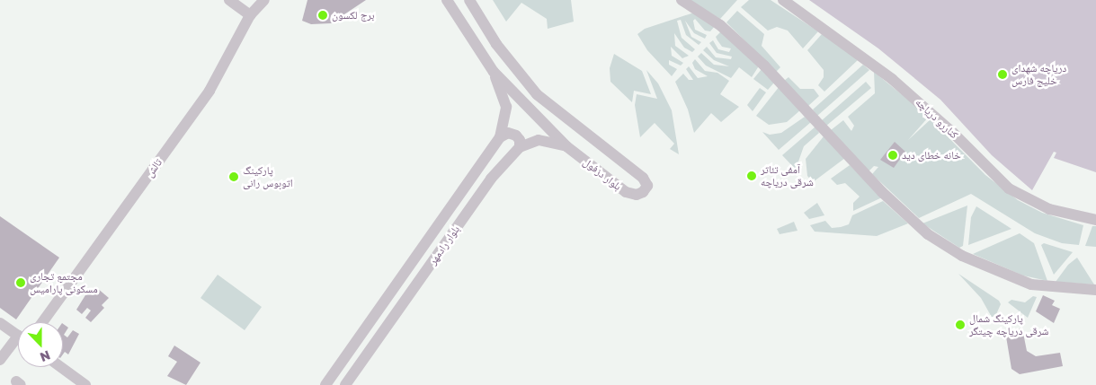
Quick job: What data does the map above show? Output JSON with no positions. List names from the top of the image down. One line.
{"streets":{"street":["کناررو دریاچه","تالش","بلوار دزفول","بلوار رادمهر"]},"crossings":[["بلوار دزفول","بلوار رادمهر"]],"places":["برج لکسون","دریاچه شهدای خلیج فارس","خانه خطای دید","آمفی تئاتر شرقی دریاچه","پارکینگ اتوبوس رانی","مجتمع تجاری مسکونی پارامیس","پارکینگ شمال شرقی دریاچه چیتگر"],"north":"bottom"}
